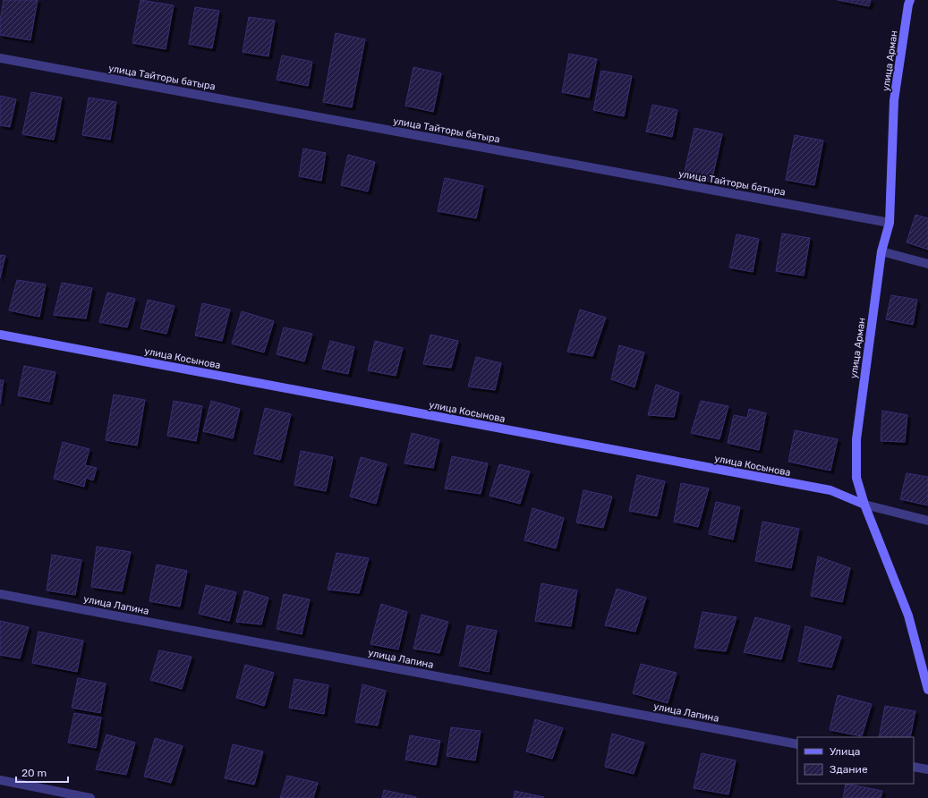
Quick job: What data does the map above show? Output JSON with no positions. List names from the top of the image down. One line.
{"streets":{"street":["улица Арман","улица Тайторы батыра","улица Косынова","улица Лапина"]},"crossings":[["улица Арман","улица Тайторы батыра"],["улица Арман","улица Косынова"]],"legend":["Улица","Здание"],"scale_bar":"20 m"}
